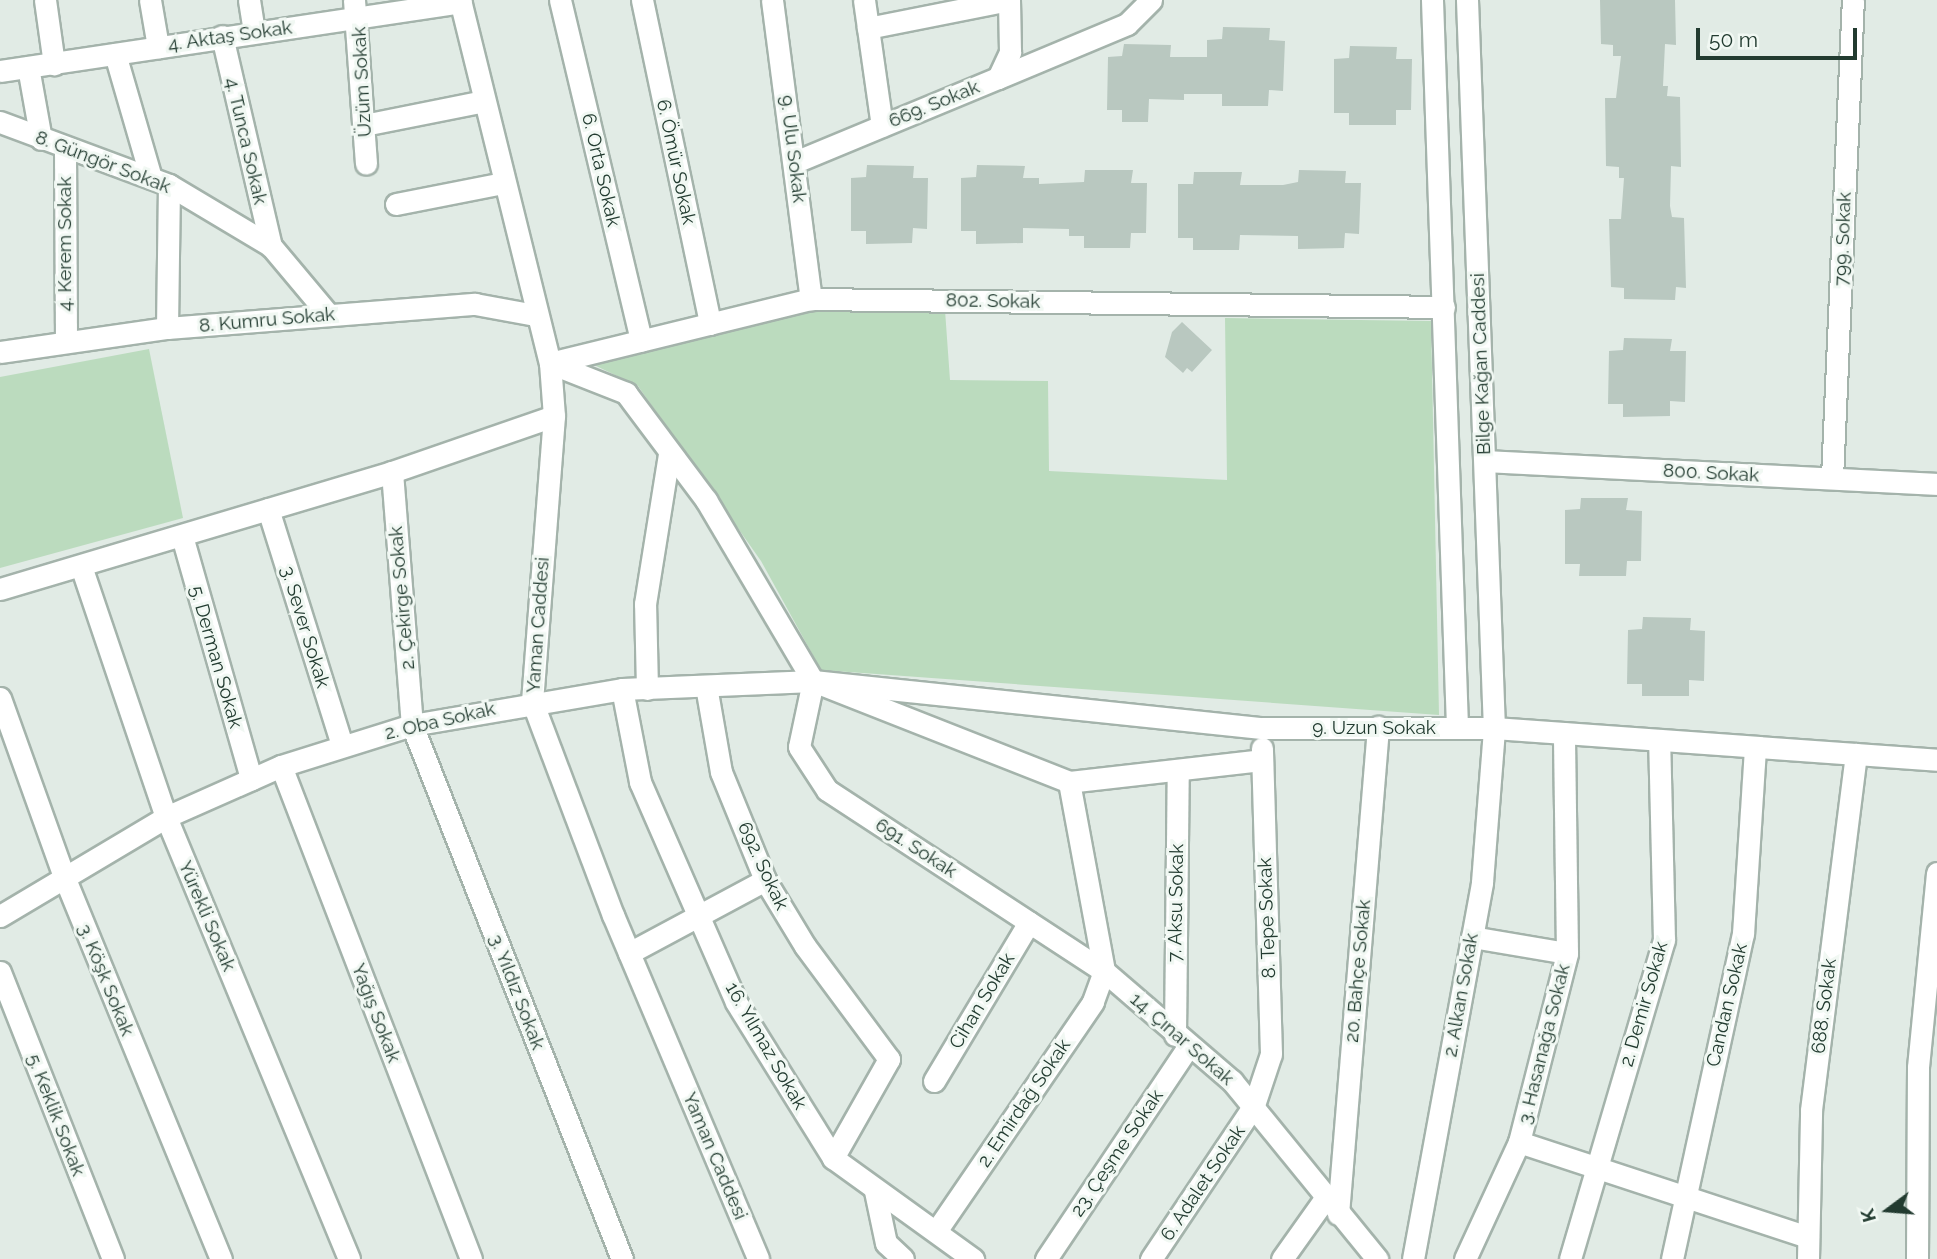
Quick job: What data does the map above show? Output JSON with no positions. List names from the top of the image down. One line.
{"streets":{"street":["4. Aktaş Sokak","Üzüm Sokak","669. Sokak","4. Tunca Sokak","9. Ulu Sokak","8. Güngör Sokak","6. Ömür Sokak","6. Orta Sokak","799. Sokak","4. Kerem Sokak","802. Sokak","8. Kumru Sokak","Bilge Kağan Caddesi","800. Sokak","2. Çekirge Sokak","Yaman Caddesi","3. Sever Sokak","5. Derman Sokak","2. Oba Sokak","9. Uzun Sokak","691. Sokak","692. Sokak","7. Aksu Sokak","Yürekli Sokak","8. Tepe Sokak","20. Bahçe Sokak","3. Köşk Sokak","3. Yıldız Sokak","2. Alkan Sokak","Cihan Sokak","2. Demir Sokak","Candan Sokak","688. Sokak","Yağış Sokak","14. Çınar Sokak","3. Hasanağa Sokak","16. Yılmaz Sokak","2. Emirdağ Sokak","5. Keklik Sokak","23. Çeşme Sokak","6. Adalet Sokak"]},"crossings":[["4. Aktaş Sokak","Üzüm Sokak"],["4. Aktaş Sokak","4. Tunca Sokak"],["4. Aktaş Sokak","Yaman Caddesi"],["669. Sokak","9. Ulu Sokak"],["4. Tunca Sokak","8. Güngör Sokak"],["9. Ulu Sokak","802. Sokak"],["8. Güngör Sokak","4. Kerem Sokak"],["8. Güngör Sokak","8. Kumru Sokak"],["6. Ömür Sokak","802. Sokak"],["6. Orta Sokak","802. Sokak"],["799. Sokak","800. Sokak"],["4. Kerem Sokak","8. Kumru Sokak"],["802. Sokak","Bilge Kağan Caddesi"],["802. Sokak","Yaman Caddesi"],["8. Kumru Sokak","Yaman Caddesi"],["Bilge Kağan Caddesi","800. Sokak"],["Bilge Kağan Caddesi","9. Uzun Sokak"],["Bilge Kağan Caddesi","2. Alkan Sokak"],["2. Çekirge Sokak","2. Oba Sokak"],["2. Çekirge Sokak","3. Yıldız Sokak"],["Yaman Caddesi","2. Oba Sokak"],["3. Sever Sokak","2. Oba Sokak"],["5. Derman Sokak","2. Oba Sokak"],["2. Oba Sokak","9. Uzun Sokak"],["2. Oba Sokak","691. Sokak"],["2. Oba Sokak","692. Sokak"],["2. Oba Sokak","Yürekli Sokak"],["2. Oba Sokak","3. Köşk Sokak"],["2. Oba Sokak","3. Yıldız Sokak"],["2. Oba Sokak","Yağış Sokak"],["2. Oba Sokak","16. Yılmaz Sokak"],["9. Uzun Sokak","691. Sokak"],["9. Uzun Sokak","8. Tepe Sokak"],["9. Uzun Sokak","20. Bahçe Sokak"],["9. Uzun Sokak","2. Alkan Sokak"],["9. Uzun Sokak","2. Demir Sokak"],["9. Uzun Sokak","Candan Sokak"],["9. Uzun Sokak","688. Sokak"],["9. Uzun Sokak","3. Hasanağa Sokak"],["691. Sokak","Cihan Sokak"],["691. Sokak","14. Çınar Sokak"],["691. Sokak","2. Emirdağ Sokak"],["692. Sokak","16. Yılmaz Sokak"],["7. Aksu Sokak","14. Çınar Sokak"],["7. Aksu Sokak","23. Çeşme Sokak"],["8. Tepe Sokak","14. Çınar Sokak"],["8. Tepe Sokak","6. Adalet Sokak"],["20. Bahçe Sokak","14. Çınar Sokak"],["14. Çınar Sokak","2. Emirdağ Sokak"],["14. Çınar Sokak","23. Çeşme Sokak"],["14. Çınar Sokak","6. Adalet Sokak"],["16. Yılmaz Sokak","2. Emirdağ Sokak"]],"scale_bar":"50 m","north":"left"}
